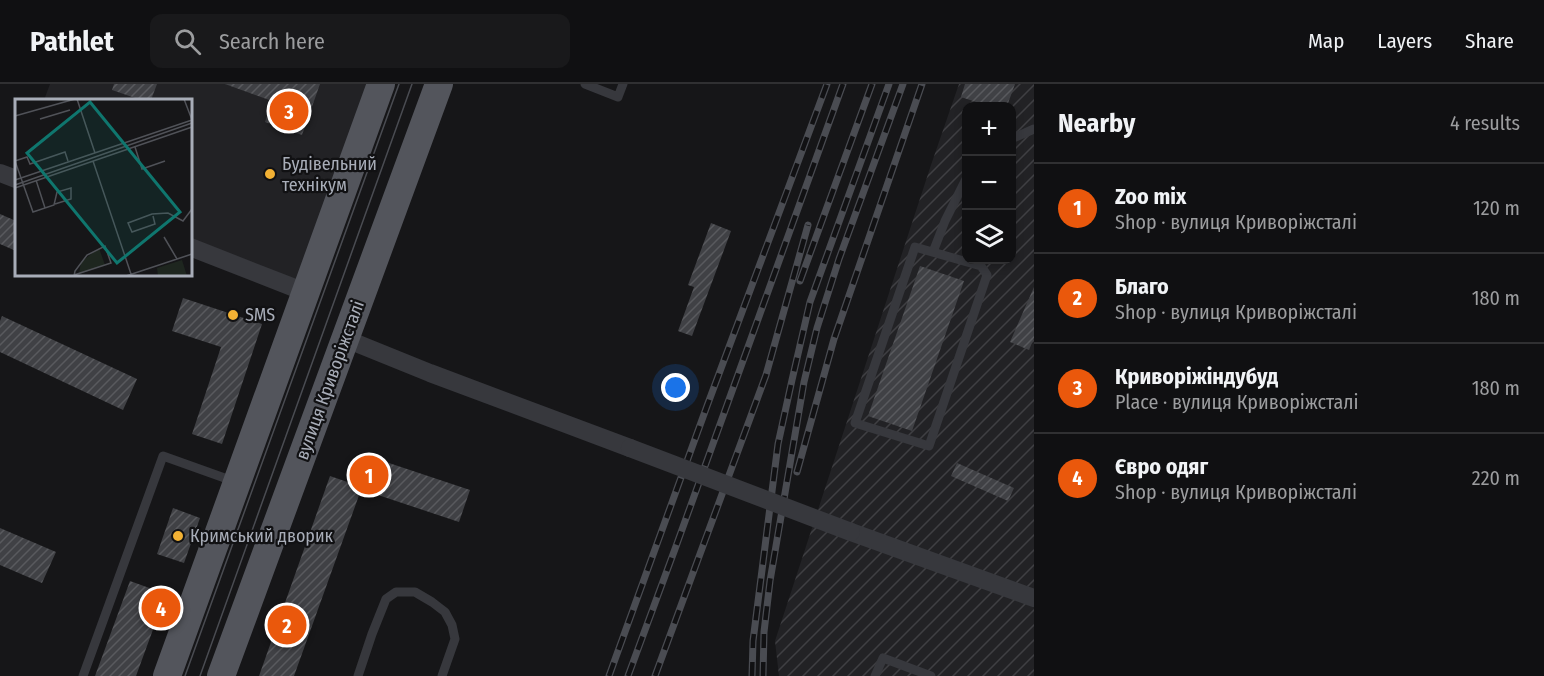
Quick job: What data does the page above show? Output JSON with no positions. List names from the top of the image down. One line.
{"streets":{"main road":["вулиця Криворіжсталі"]},"places":["Будівельний технікум","SMS","Кримський дворик"],"page":{"header":"Pathlet","search":"Search here","nav":["Map","Layers","Share"],"heading":["Nearby","4 results"],"pins":["3","1","4","2"],"map_buttons":["+","−"],"list":[{"mark":"1","name":"Zoo mix","note":"Shop · вулиця Криворіжсталі","value":"120 m"},{"mark":"2","name":"Благо","note":"Shop · вулиця Криворіжсталі","value":"180 m"},{"mark":"3","name":"Криворіжіндубуд","note":"Place · вулиця Криворіжсталі","value":"180 m"},{"mark":"4","name":"Євро одяг","note":"Shop · вулиця Криворіжсталі","value":"220 m"}]}}
